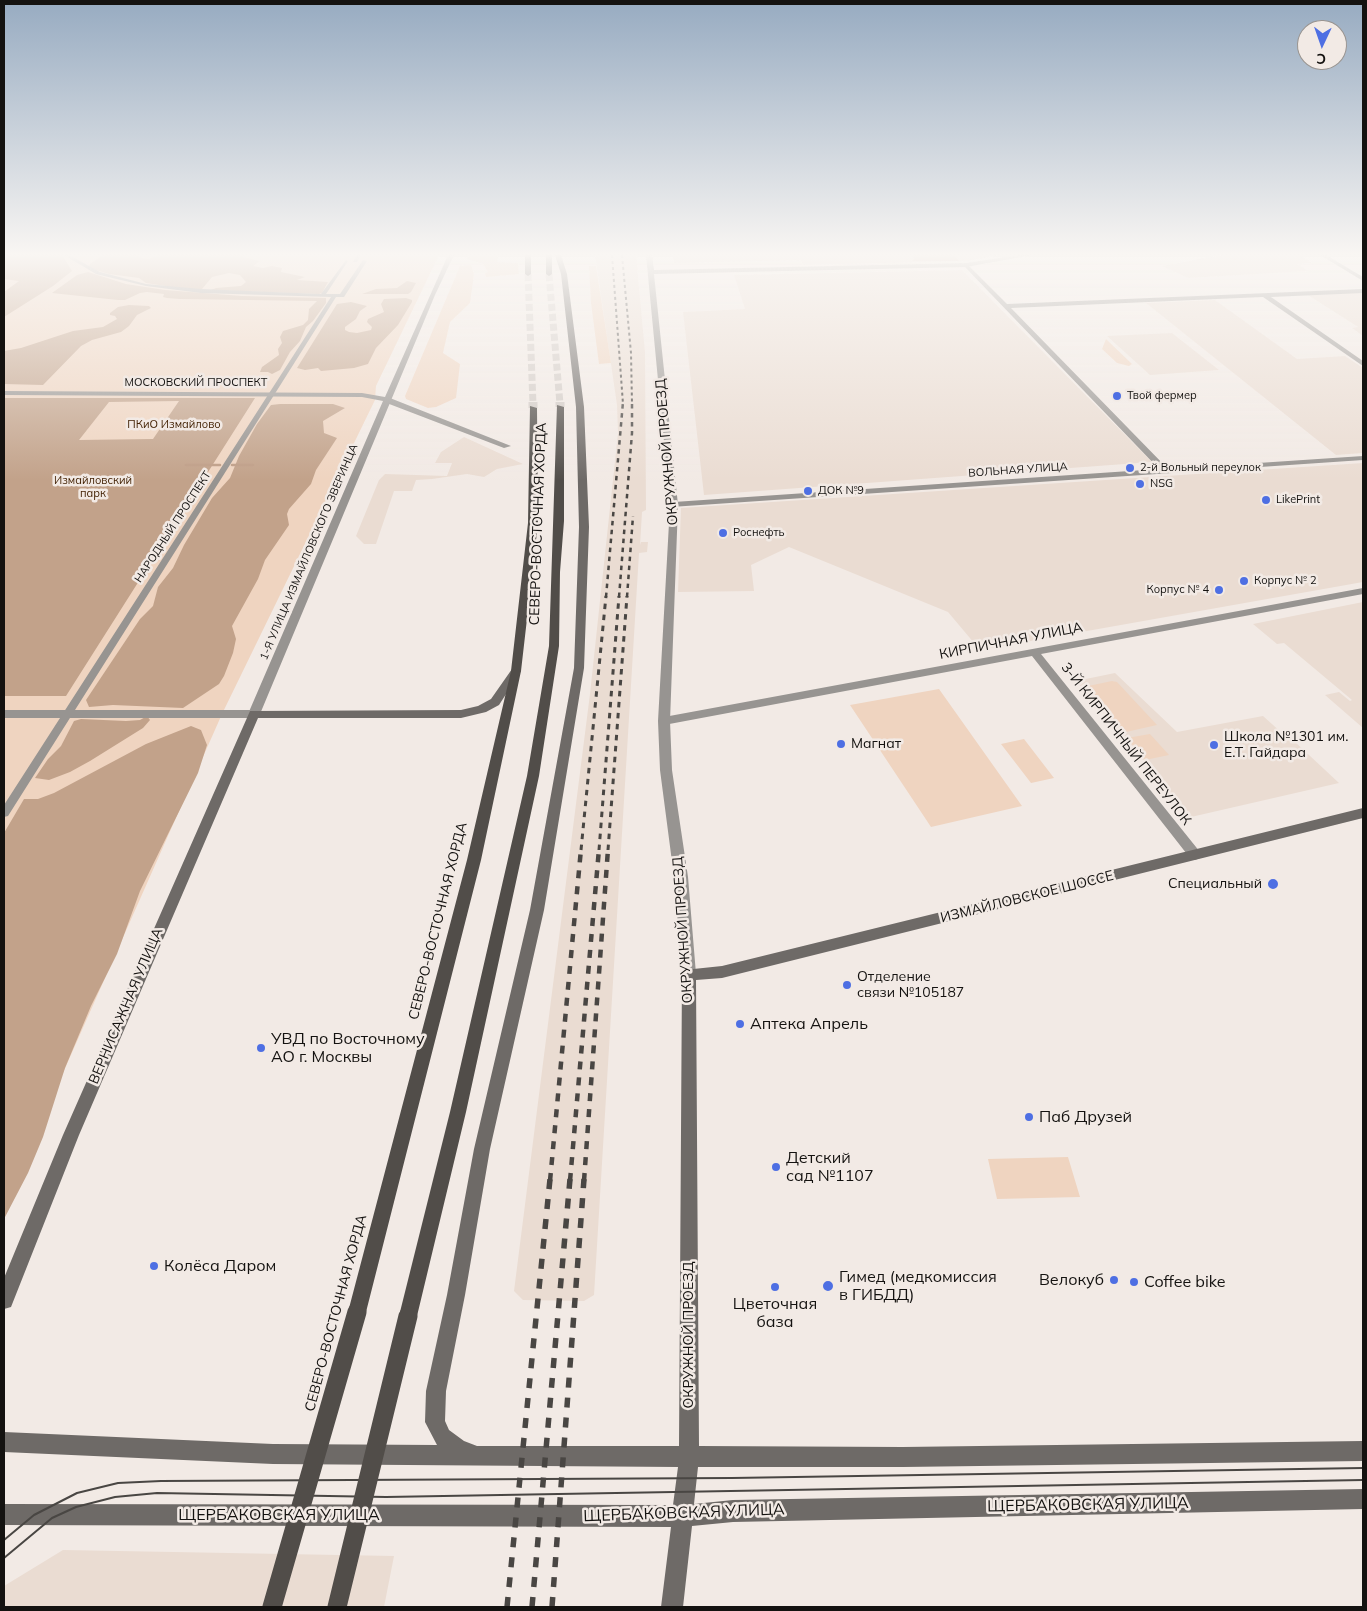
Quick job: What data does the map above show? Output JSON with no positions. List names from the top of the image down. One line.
{"streets":{"main road":["ОКРУЖНОЙ ПРОЕЗД","СЕВЕРО-ВОСТОЧНАЯ ХОРДА","ИЗМАЙЛОВСКОЕ ШОССЕ","ВЕРНИСАЖНАЯ УЛИЦА","ЩЕРБАКОВСКАЯ УЛИЦА"],"street":["МОСКОВСКИЙ ПРОСПЕКТ","ВОЛЬНАЯ УЛИЦА","НАРОДНЫЙ ПРОСПЕКТ","1-Я УЛИЦА ИЗМАЙЛОВСКОГО ЗВЕРИНЦА","КИРПИЧНАЯ УЛИЦА","3-Й КИРПИЧНЫЙ ПЕРЕУЛОК"]},"crossings":[["МОСКОВСКИЙ ПРОСПЕКТ","НАРОДНЫЙ ПРОСПЕКТ"],["МОСКОВСКИЙ ПРОСПЕКТ","1-Я УЛИЦА ИЗМАЙЛОВСКОГО ЗВЕРИНЦА"],["ОКРУЖНОЙ ПРОЕЗД","ВОЛЬНАЯ УЛИЦА"],["ОКРУЖНОЙ ПРОЕЗД","КИРПИЧНАЯ УЛИЦА"],["ОКРУЖНОЙ ПРОЕЗД","ИЗМАЙЛОВСКОЕ ШОССЕ"],["ОКРУЖНОЙ ПРОЕЗД","ЩЕРБАКОВСКАЯ УЛИЦА"],["1-Я УЛИЦА ИЗМАЙЛОВСКОГО ЗВЕРИНЦА","ВЕРНИСАЖНАЯ УЛИЦА"],["КИРПИЧНАЯ УЛИЦА","3-Й КИРПИЧНЫЙ ПЕРЕУЛОК"],["3-Й КИРПИЧНЫЙ ПЕРЕУЛОК","ИЗМАЙЛОВСКОЕ ШОССЕ"]],"parks":["ПКиО Измайлово","Измайловский парк"],"places":["Твой фермер","2-й Вольный переулок","NSG","ДОК №9","LikePrint","Роснефть","Корпус № 2","Корпус № 4","Магнат","Школа №1301 им. Е.Т. Гайдара","Специальный","Отделение связи №105187","Аптека Апрель","УВД по Восточному АО г. Москвы","Паб Друзей","Детский сад №1107","Колёса Даром","Велокуб","Coffee bike","Гимед (медкомиссия в ГИБДД)","Цветочная база"],"north":"bottom"}
